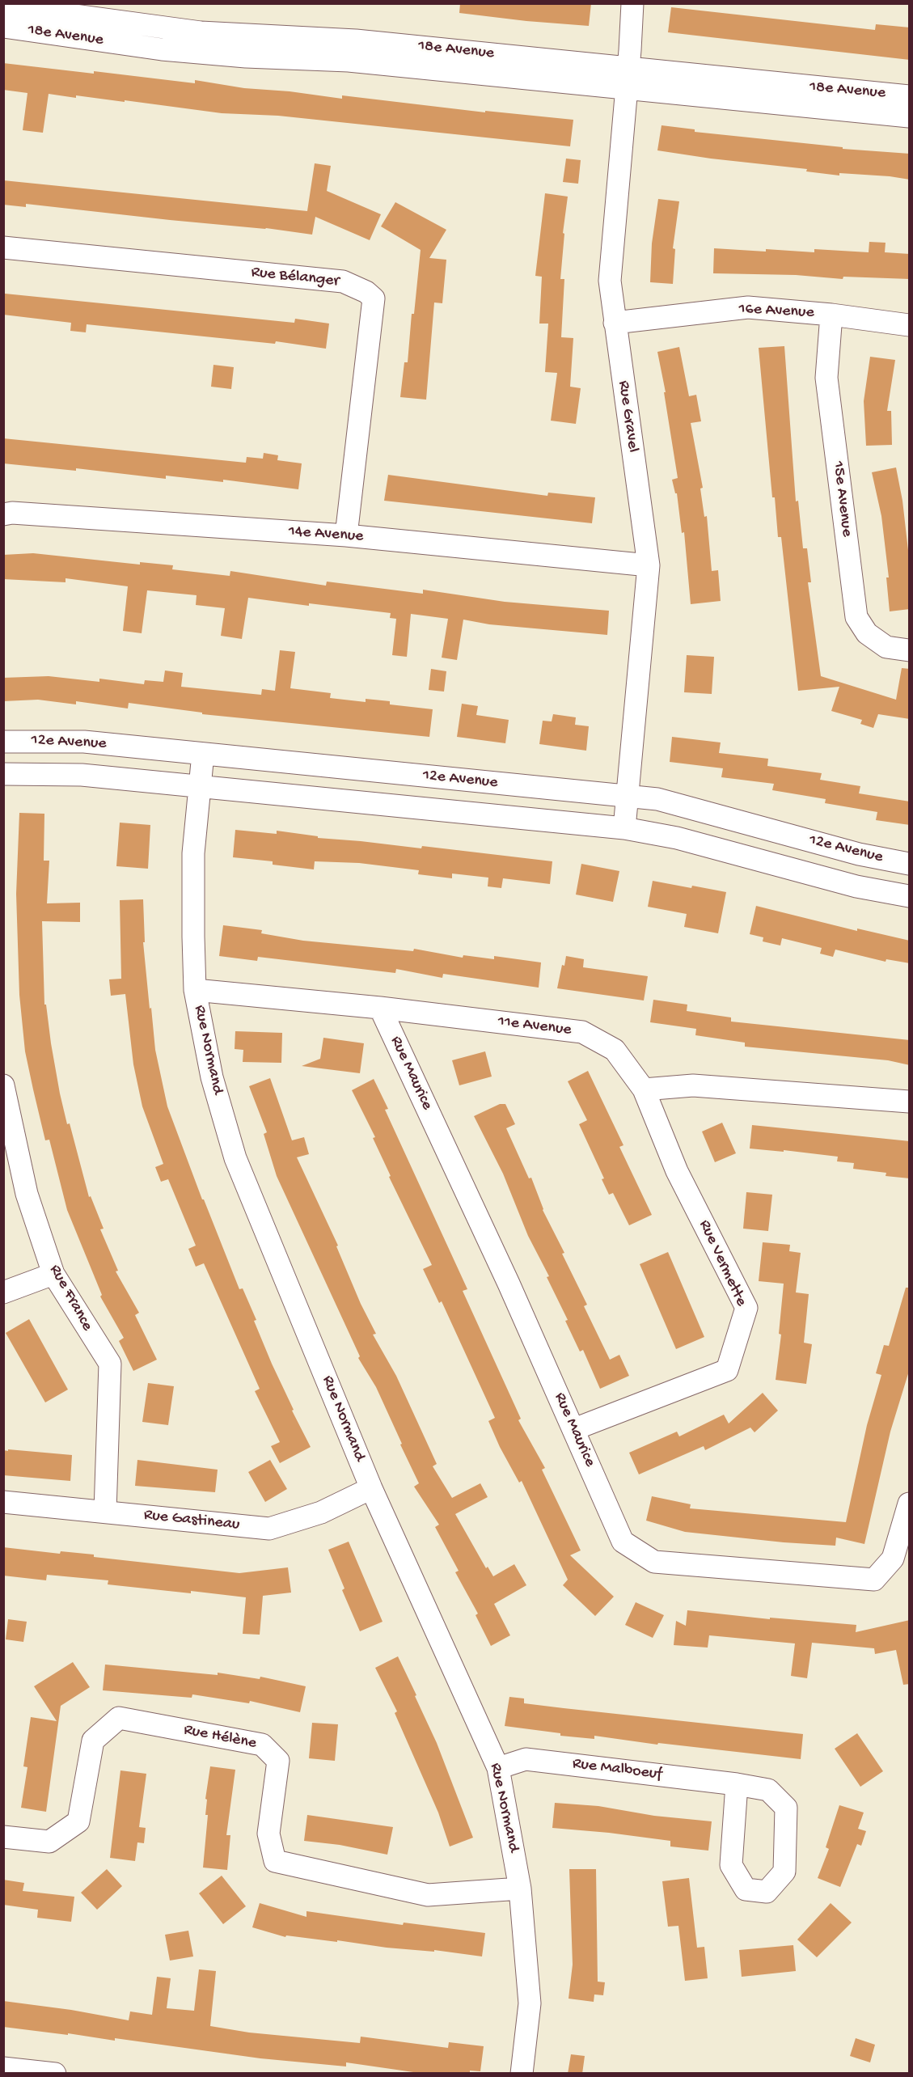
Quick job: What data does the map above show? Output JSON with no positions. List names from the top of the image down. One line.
{"streets":{"street":["18e Avenue","Rue Bélanger","16e Avenue","Rue Gravel","15e Avenue","14e Avenue","12e Avenue","11e Avenue","Rue Normand","Rue Maurice","Rue Vermette","Rue France","Rue Gastineau","Rue Hélène","Rue Malboeuf"]},"crossings":[["18e Avenue","Rue Gravel"],["Rue Bélanger","14e Avenue"],["16e Avenue","Rue Gravel"],["16e Avenue","15e Avenue"],["Rue Gravel","14e Avenue"],["Rue Gravel","12e Avenue"],["12e Avenue","Rue Normand"],["11e Avenue","Rue Normand"],["11e Avenue","Rue Maurice"],["11e Avenue","Rue Vermette"],["Rue Normand","Rue Gastineau"],["Rue Normand","Rue Hélène"],["Rue Normand","Rue Malboeuf"],["Rue Maurice","Rue Vermette"],["Rue France","Rue Gastineau"]]}
